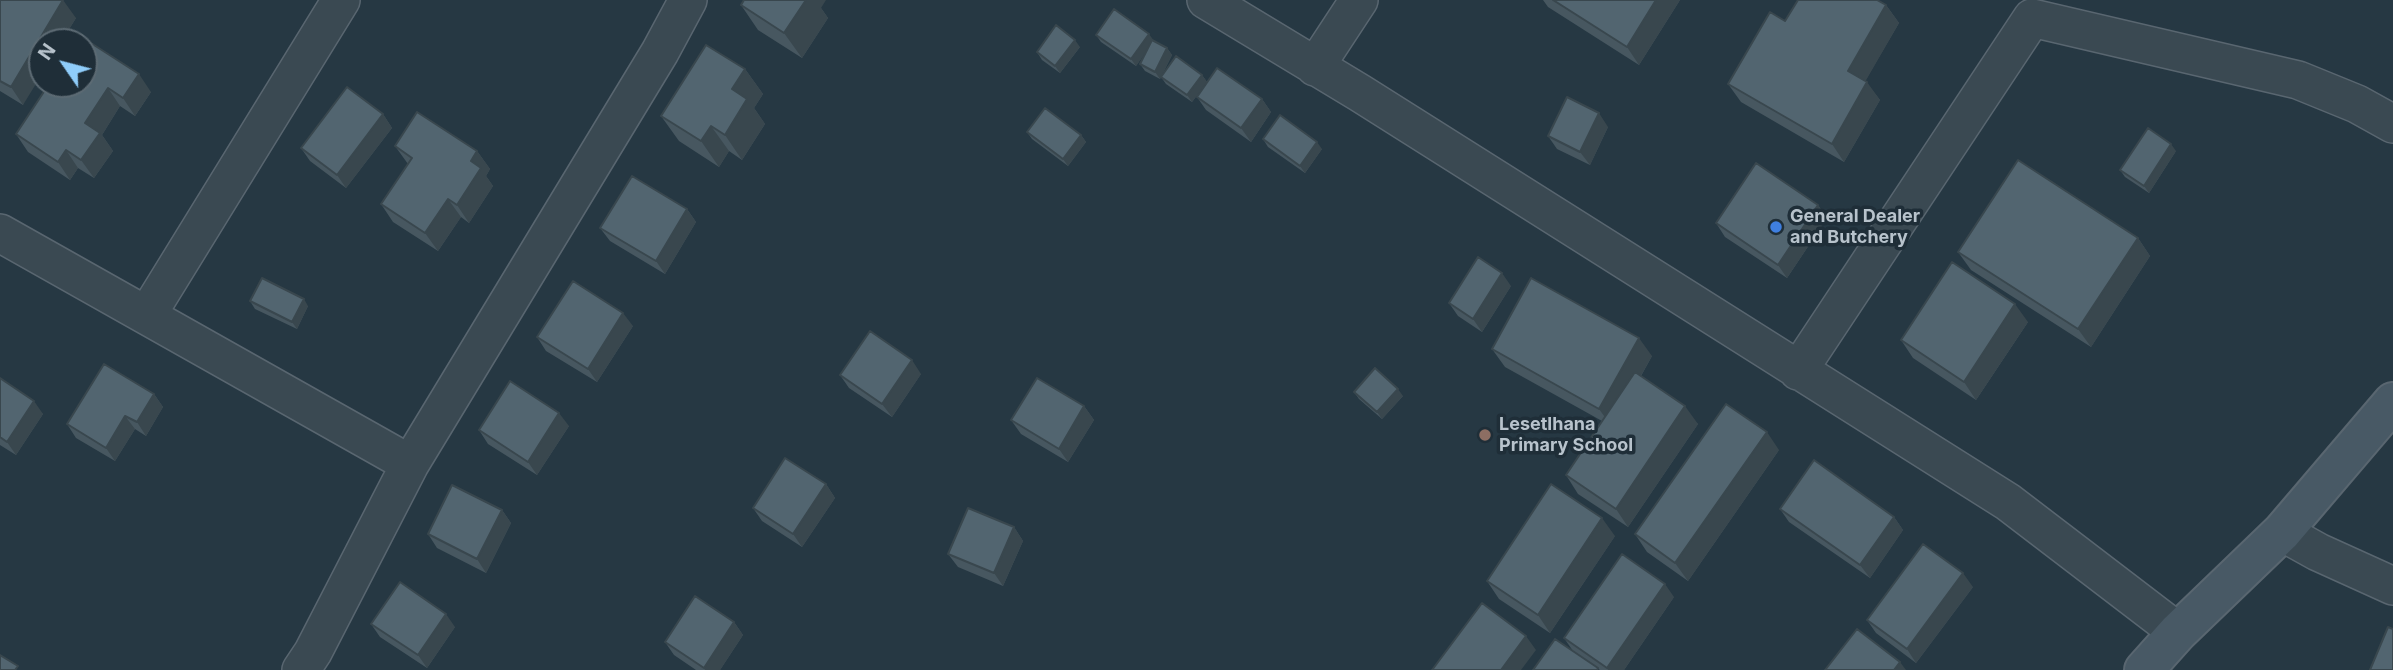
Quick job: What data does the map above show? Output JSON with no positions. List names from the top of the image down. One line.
{"places":["General Dealer and Butchery","Lesetlhana Primary School"],"north":"top left"}
